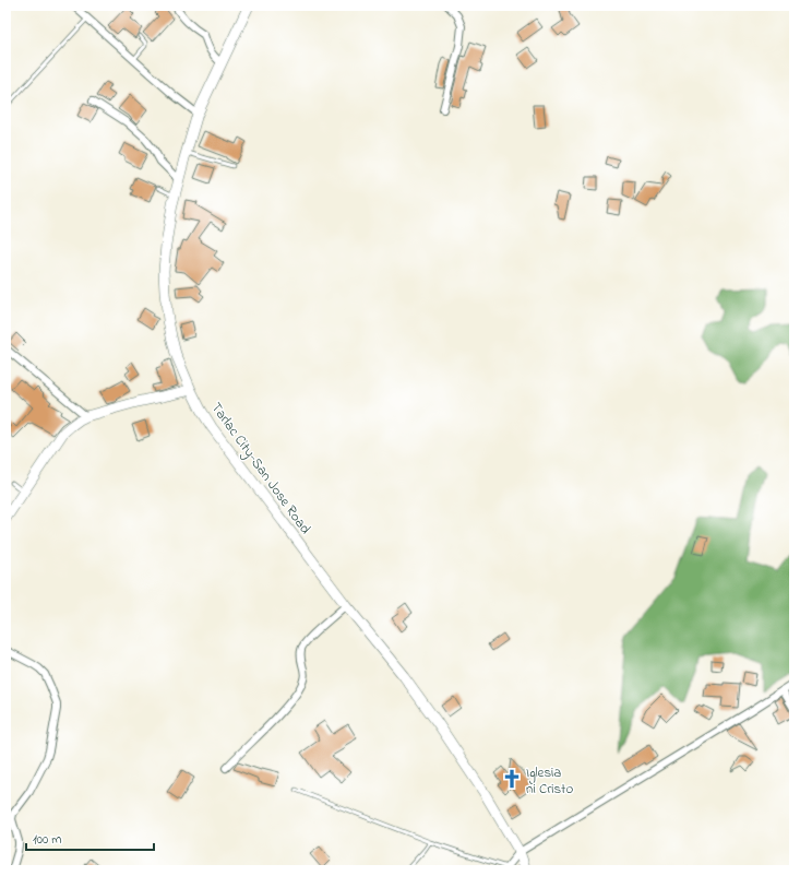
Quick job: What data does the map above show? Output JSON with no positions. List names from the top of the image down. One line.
{"streets":{"main road":["Tarlac City-San Jose Road"]},"places":{"church":["Iglesia ni Cristo"]},"scale_bar":"100 m"}
